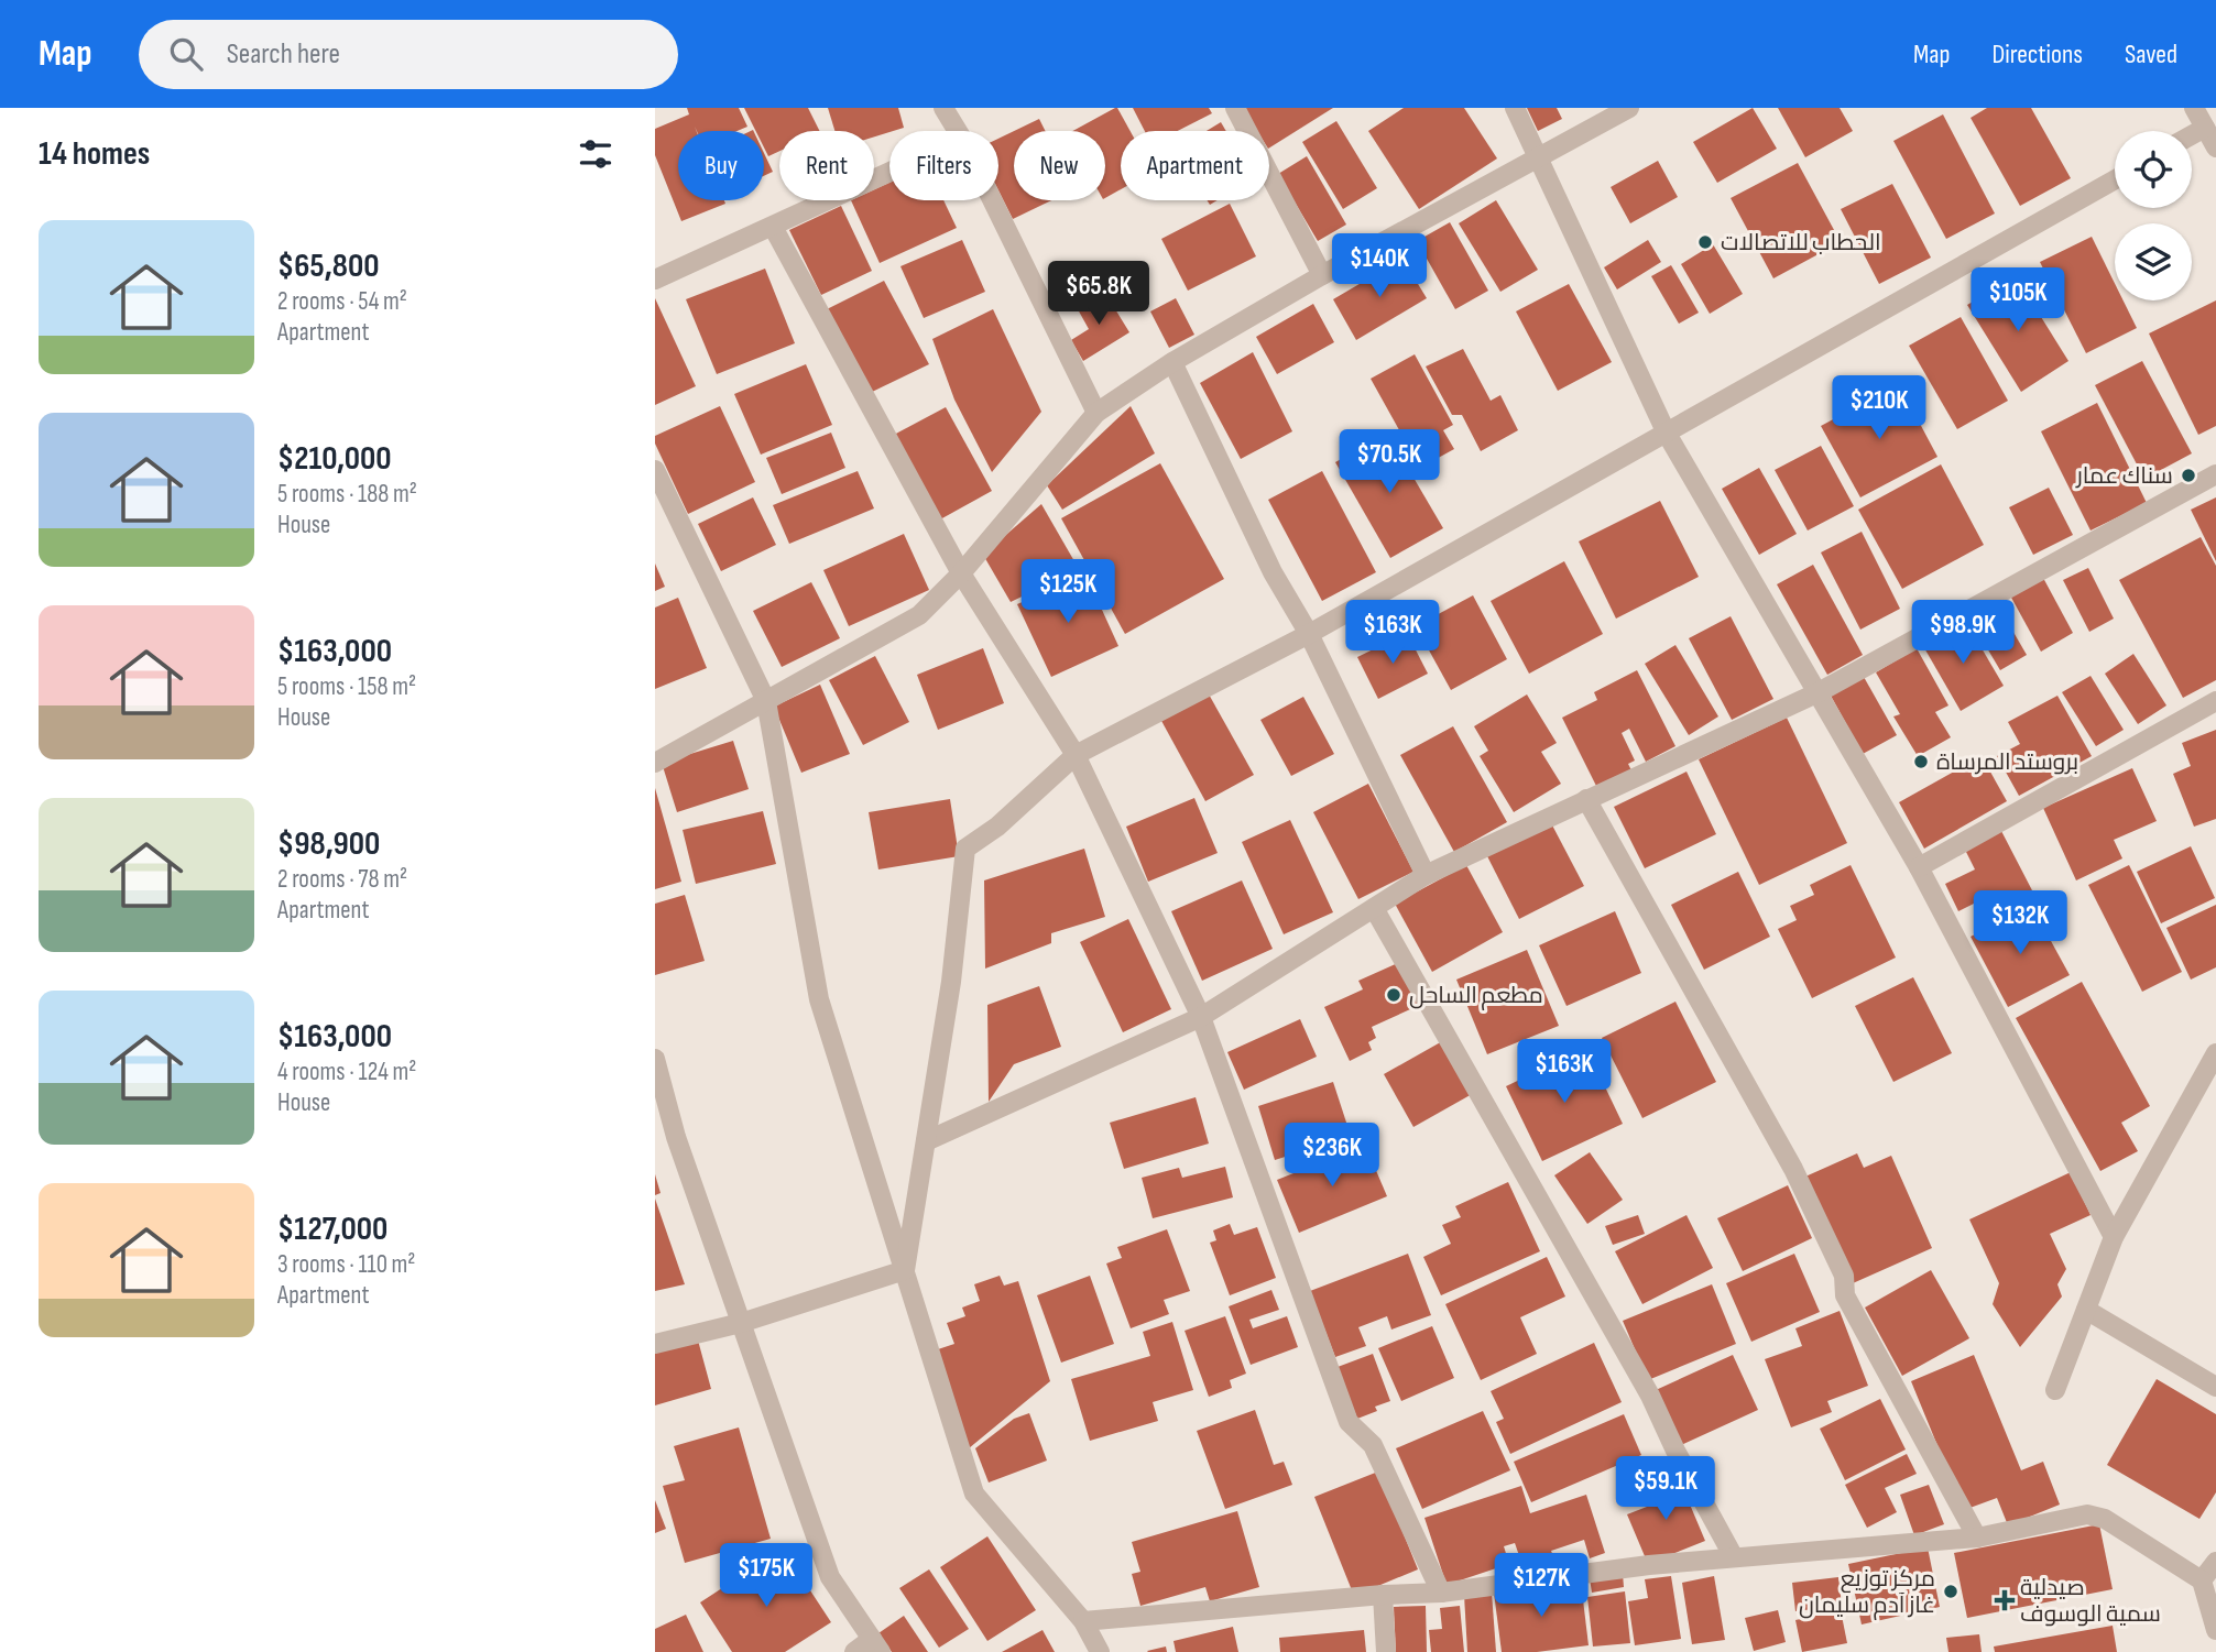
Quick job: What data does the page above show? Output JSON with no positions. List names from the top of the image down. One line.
{"places":{"other":["الحطاب للاتصالات","سناك عمار","بروستد المرساة","مطعم الساحل","مركز توزيع غاز آدم سليمان"],"health":["صيدلية سمية الوسوف"]},"page":{"header":"Map","search":"Search here","nav":["Map","Directions","Saved"],"heading":"14 homes","chip":["Buy","Rent","Filters","New","Apartment"],"list":[{"name":"$65,800","note":"2 rooms · 54 m² · Apartment"},{"name":"$210,000","note":"5 rooms · 188 m² · House"},{"name":"$163,000","note":"5 rooms · 158 m² · House"},{"name":"$98,900","note":"2 rooms · 78 m² · Apartment"},{"name":"$163,000","note":"4 rooms · 124 m² · House"},{"name":"$127,000","note":"3 rooms · 110 m² · Apartment"}],"price":["$140K","$65.8K","$105K","$210K","$70.5K","$125K","$163K","$98.9K","$132K","$163K","$236K","$59.1K","$175K","$127K"]}}
